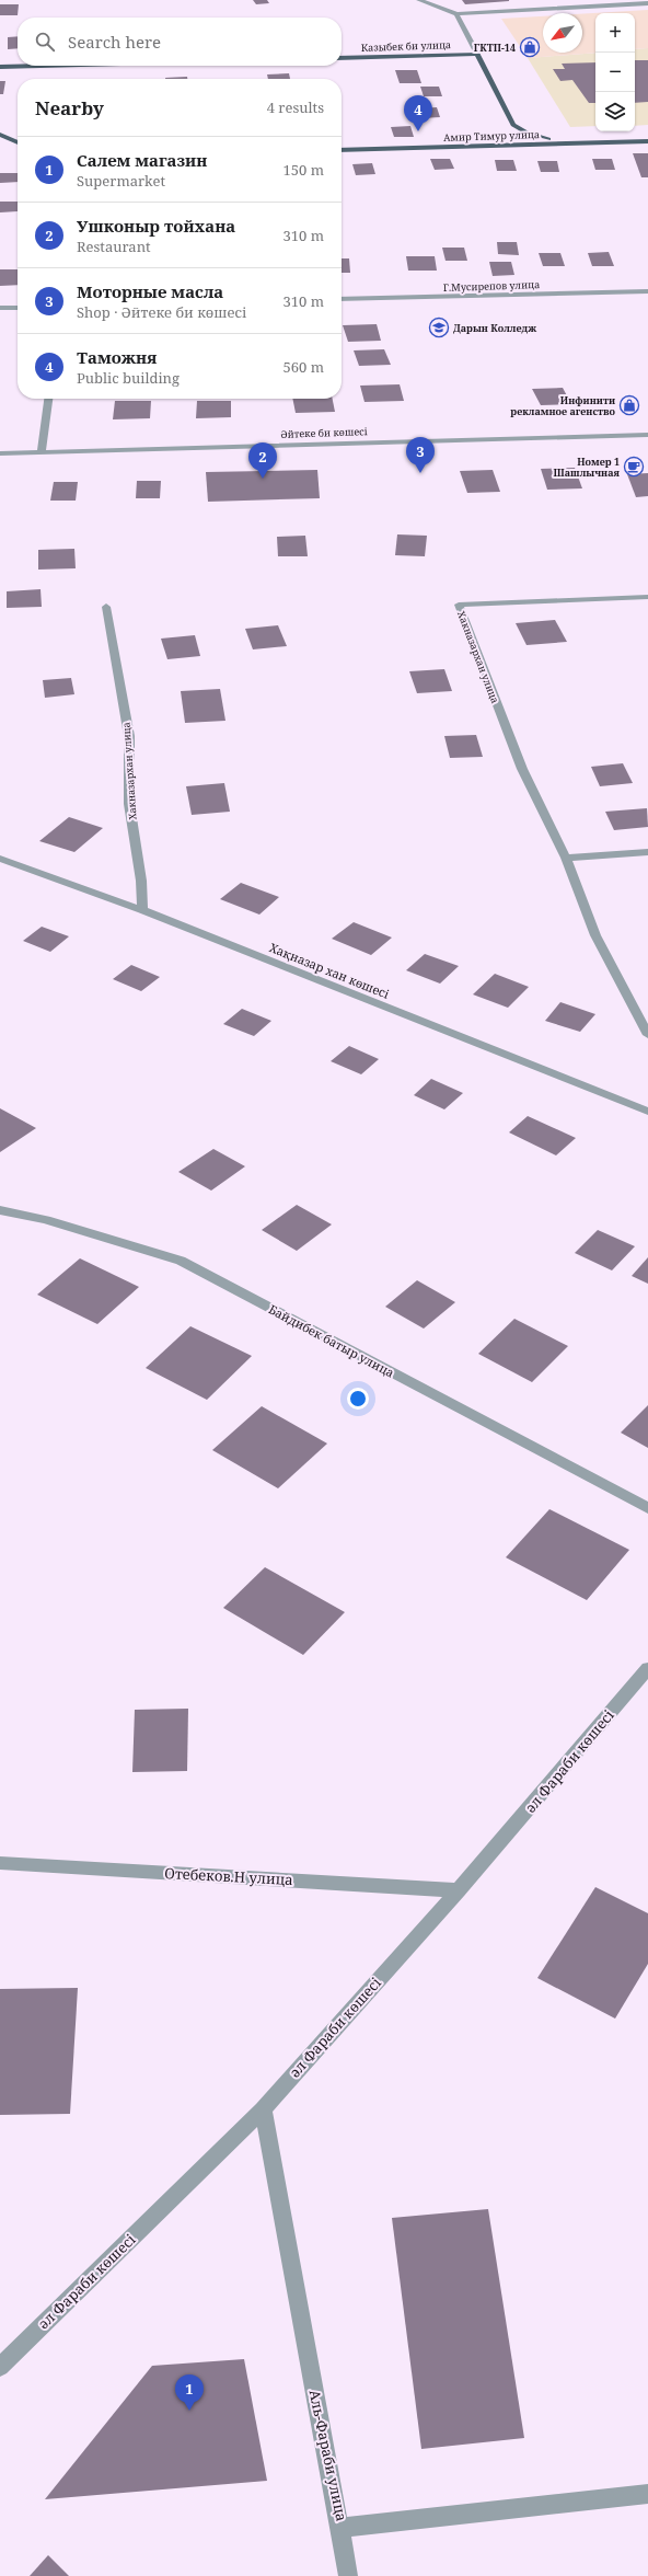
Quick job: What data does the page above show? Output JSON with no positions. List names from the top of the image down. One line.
{"streets":{"main road":["Казыбек би улица","Амир Тимур улица"],"street":["Г.Мусирепов улица","Әйтеке би көшесі","Хакназархан улица","Хақназар хан көшесі","Байдибек батыр улица","әл Фараби көшесі","Отебеков.Н улица","Аль-Фараби улица"]},"crossings":[["Хакназархан улица","Хақназар хан көшесі"],["әл Фараби көшесі","Отебеков.Н улица"],["әл Фараби көшесі","Аль-Фараби улица"]],"places":{"shop":["ГКТП-14","Инфинити рекламное агенство"],"school or university":["Дарын Колледж"],"cafe":["Номер 1 Шашлычная"]},"north":"bottom left","page":{"map_buttons":["+","−"],"search":"Search here","heading":["Nearby","4 results"],"pins":["4","3","2","1"],"list":[{"mark":"1","name":"Салем магазин","note":"Supermarket","value":"150 m"},{"mark":"2","name":"Ушконыр тойхана","note":"Restaurant","value":"310 m"},{"mark":"3","name":"Моторные масла","note":"Shop · Әйтеке би көшесі","value":"310 m"},{"mark":"4","name":"Таможня","note":"Public building","value":"560 m"}]}}
